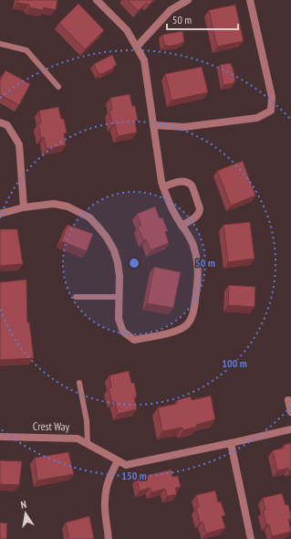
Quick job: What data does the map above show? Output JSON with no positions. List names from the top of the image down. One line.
{"streets":{"street":["Crest Way"]},"scale_bar":"50 m","north":"top","rings":["50 m","100 m","150 m"]}
